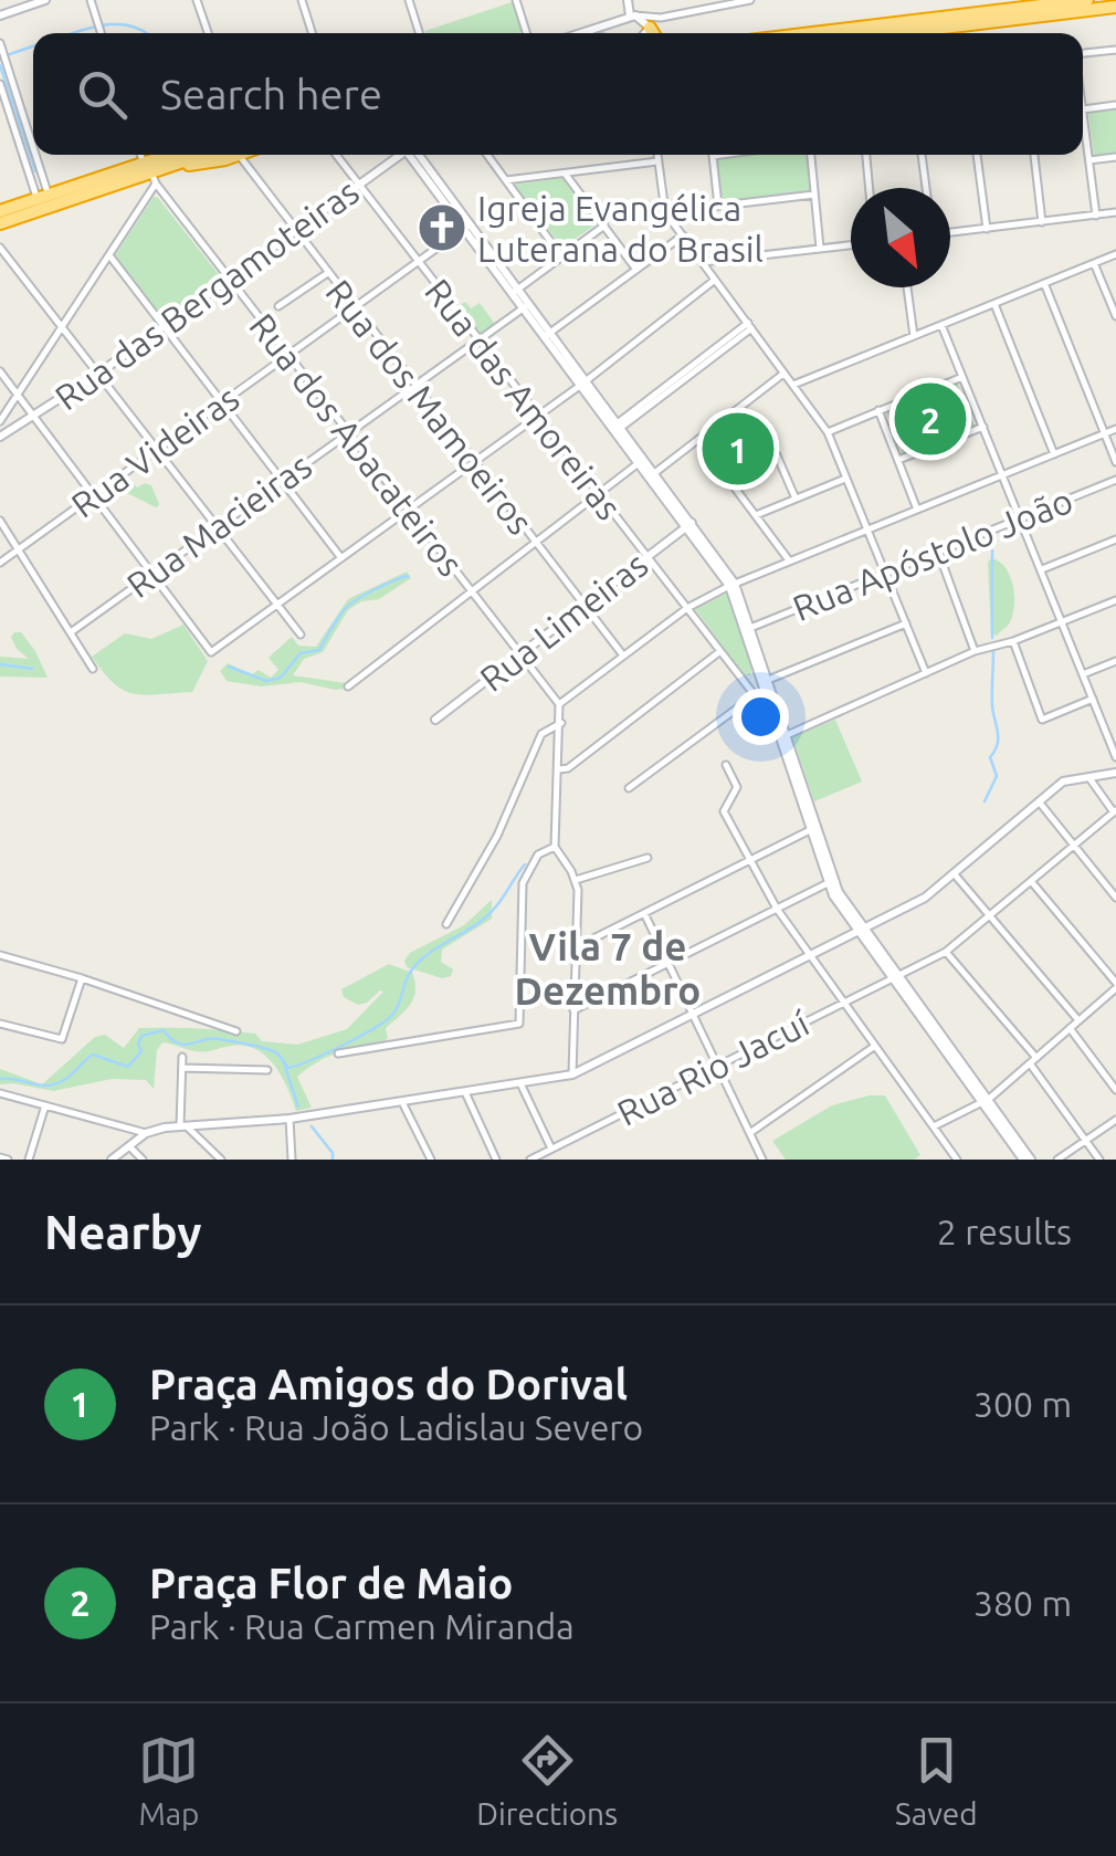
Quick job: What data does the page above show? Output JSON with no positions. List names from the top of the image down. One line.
{"streets":{"street":["Rua das Bergamoteiras","Rua das Amoreiras","Rua dos Mamoeiros","Rua dos Abacateiros","Rua Videiras","Rua Macieiras","Rua Apóstolo João","Rua Limeiras","Rua Rio Jacuí"]},"crossings":[["Rua das Bergamoteiras","Rua das Amoreiras"],["Rua das Bergamoteiras","Rua dos Mamoeiros"],["Rua das Bergamoteiras","Rua dos Abacateiros"],["Rua das Amoreiras","Rua Videiras"],["Rua das Amoreiras","Rua Macieiras"],["Rua das Amoreiras","Rua Limeiras"],["Rua dos Mamoeiros","Rua Videiras"],["Rua dos Mamoeiros","Rua Macieiras"],["Rua dos Mamoeiros","Rua Limeiras"],["Rua dos Abacateiros","Rua Videiras"],["Rua dos Abacateiros","Rua Macieiras"],["Rua dos Abacateiros","Rua Limeiras"]],"districts":["Vila 7 de Dezembro"],"places":{"church":["Igreja Evangélica Luterana do Brasil"]},"north":"bottom right","page":{"search":"Search here","pins":["2","1"],"heading":["Nearby","2 results"],"list":[{"mark":"1","name":"Praça Amigos do Dorival","note":"Park · Rua João Ladislau Severo","value":"300 m"},{"mark":"2","name":"Praça Flor de Maio","note":"Park · Rua Carmen Miranda","value":"380 m"}],"nav":["Map","Directions","Saved"]}}
